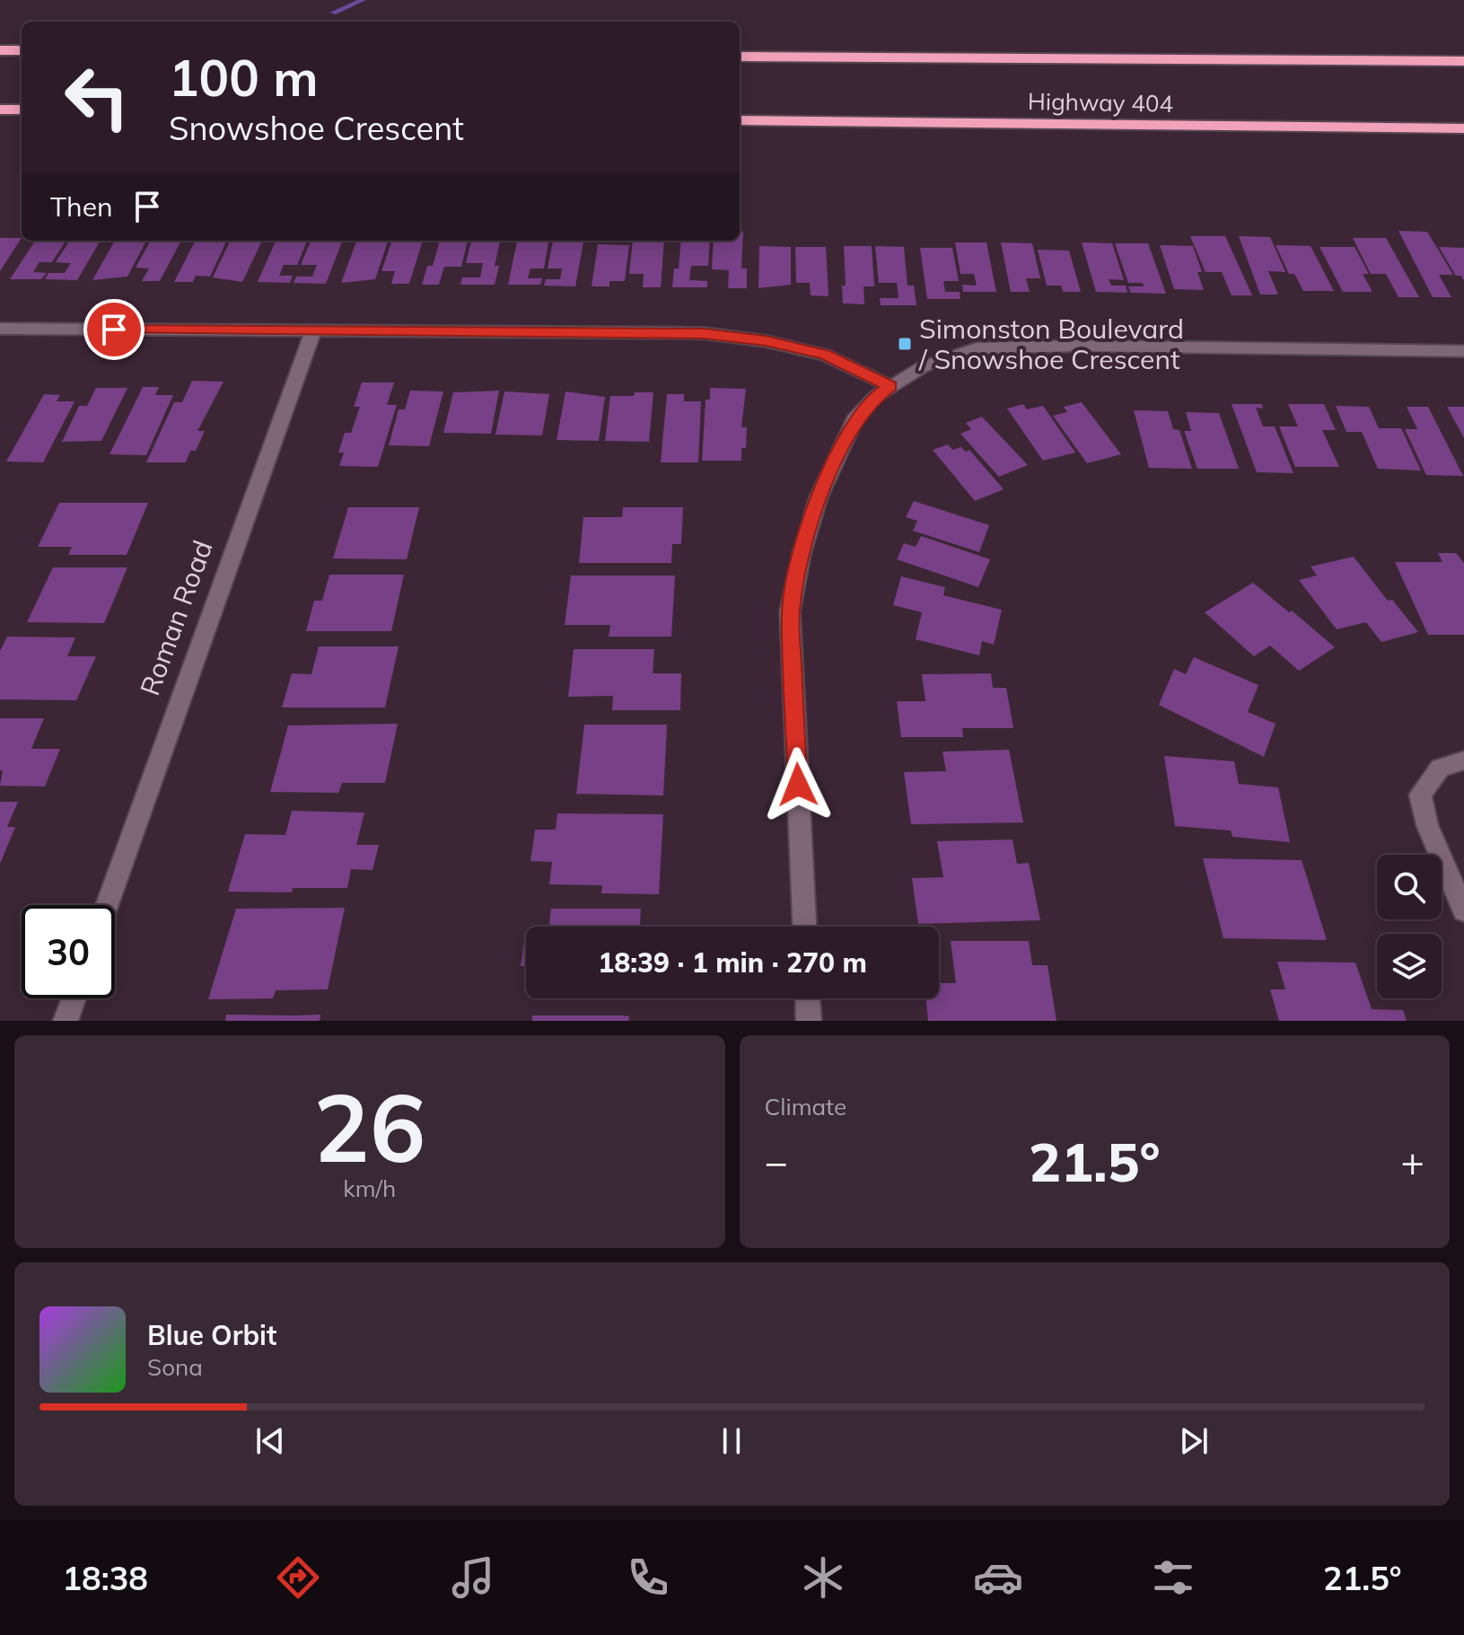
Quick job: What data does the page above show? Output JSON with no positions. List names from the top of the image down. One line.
{"streets":{"highway":["Highway 404"],"street":["Roman Road"]},"places":{"transit":["Simonston Boulevard / Snowshoe Crescent"]},"page":{"turn":["100 m","Snowshoe Crescent"],"then":"Then","limit":"30","trip":"18:39 · 1 min · 270 m","tile":[["26","km/h"],"Climate"],"heat":["−","21.5°","+"],"song":["Blue Orbit","Sona"],"tabs":["18:38","21.5°"]}}
